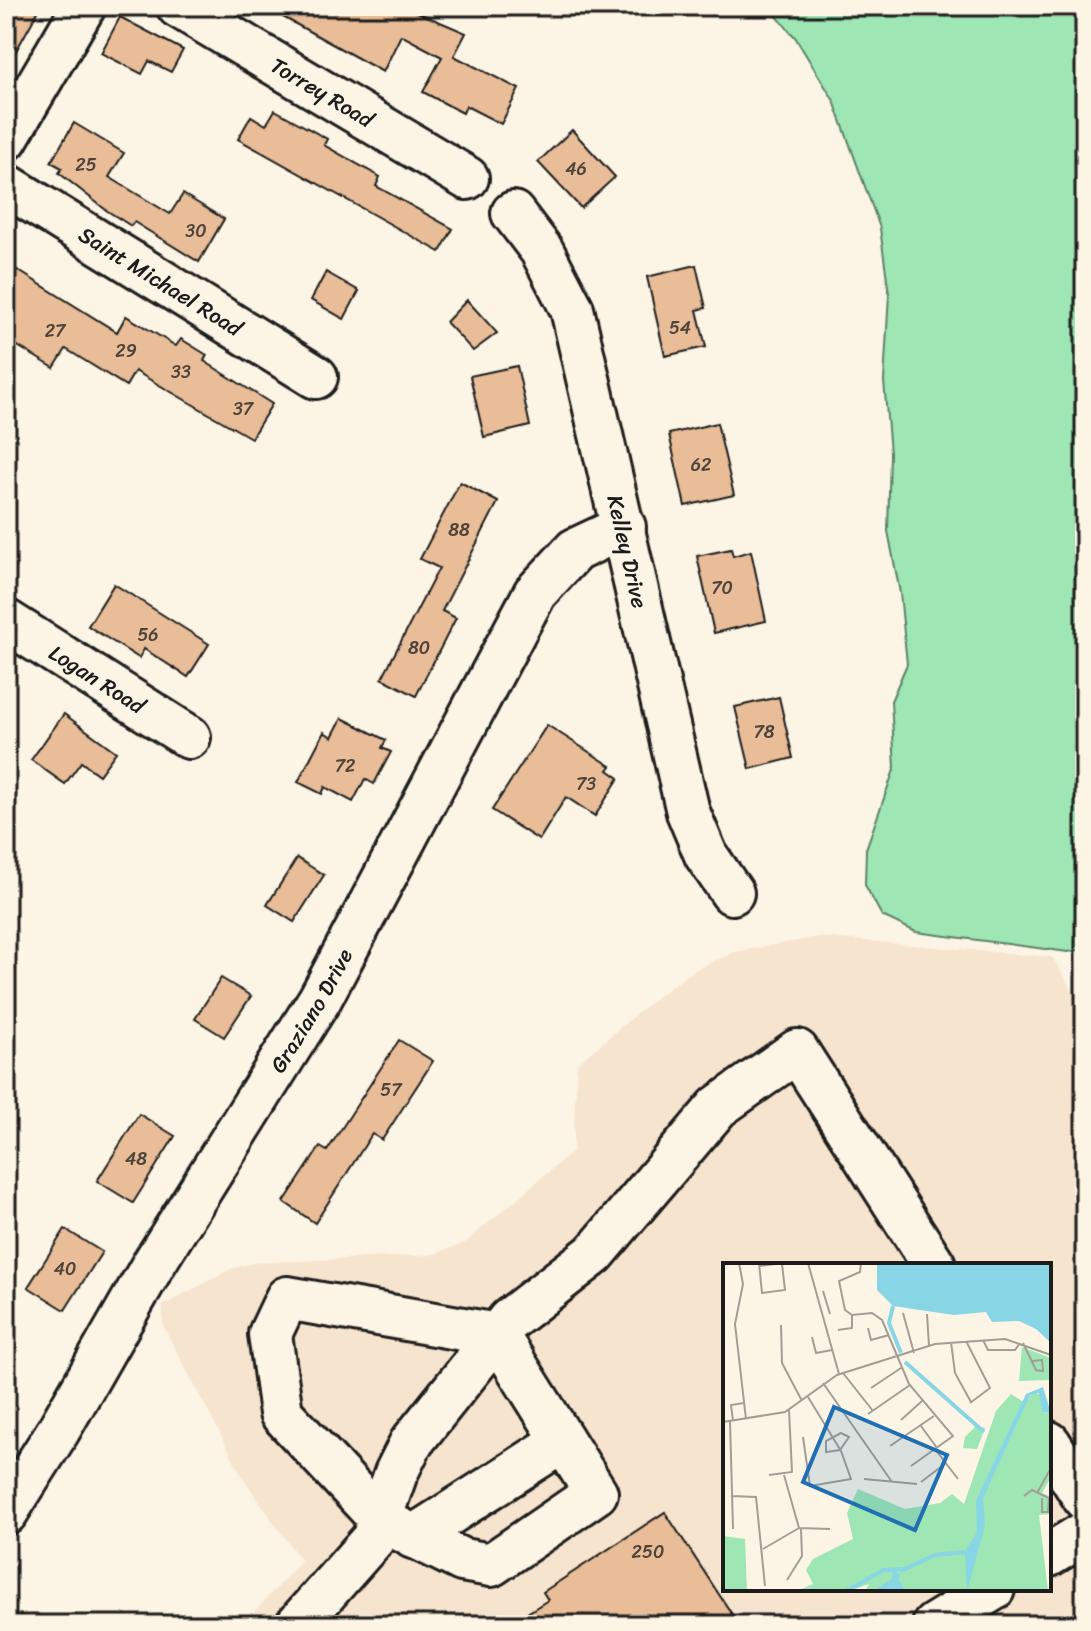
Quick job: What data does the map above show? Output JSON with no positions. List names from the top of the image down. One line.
{"streets":{"street":["Torrey Road","Saint Michael Road","Kelley Drive","Logan Road","Graziano Drive"]},"crossings":[["Kelley Drive","Graziano Drive"]],"house_numbers":["25","46","30","54","27","29","33","37","62","88","70","56","80","78","72","73","57","48","40","250"]}
